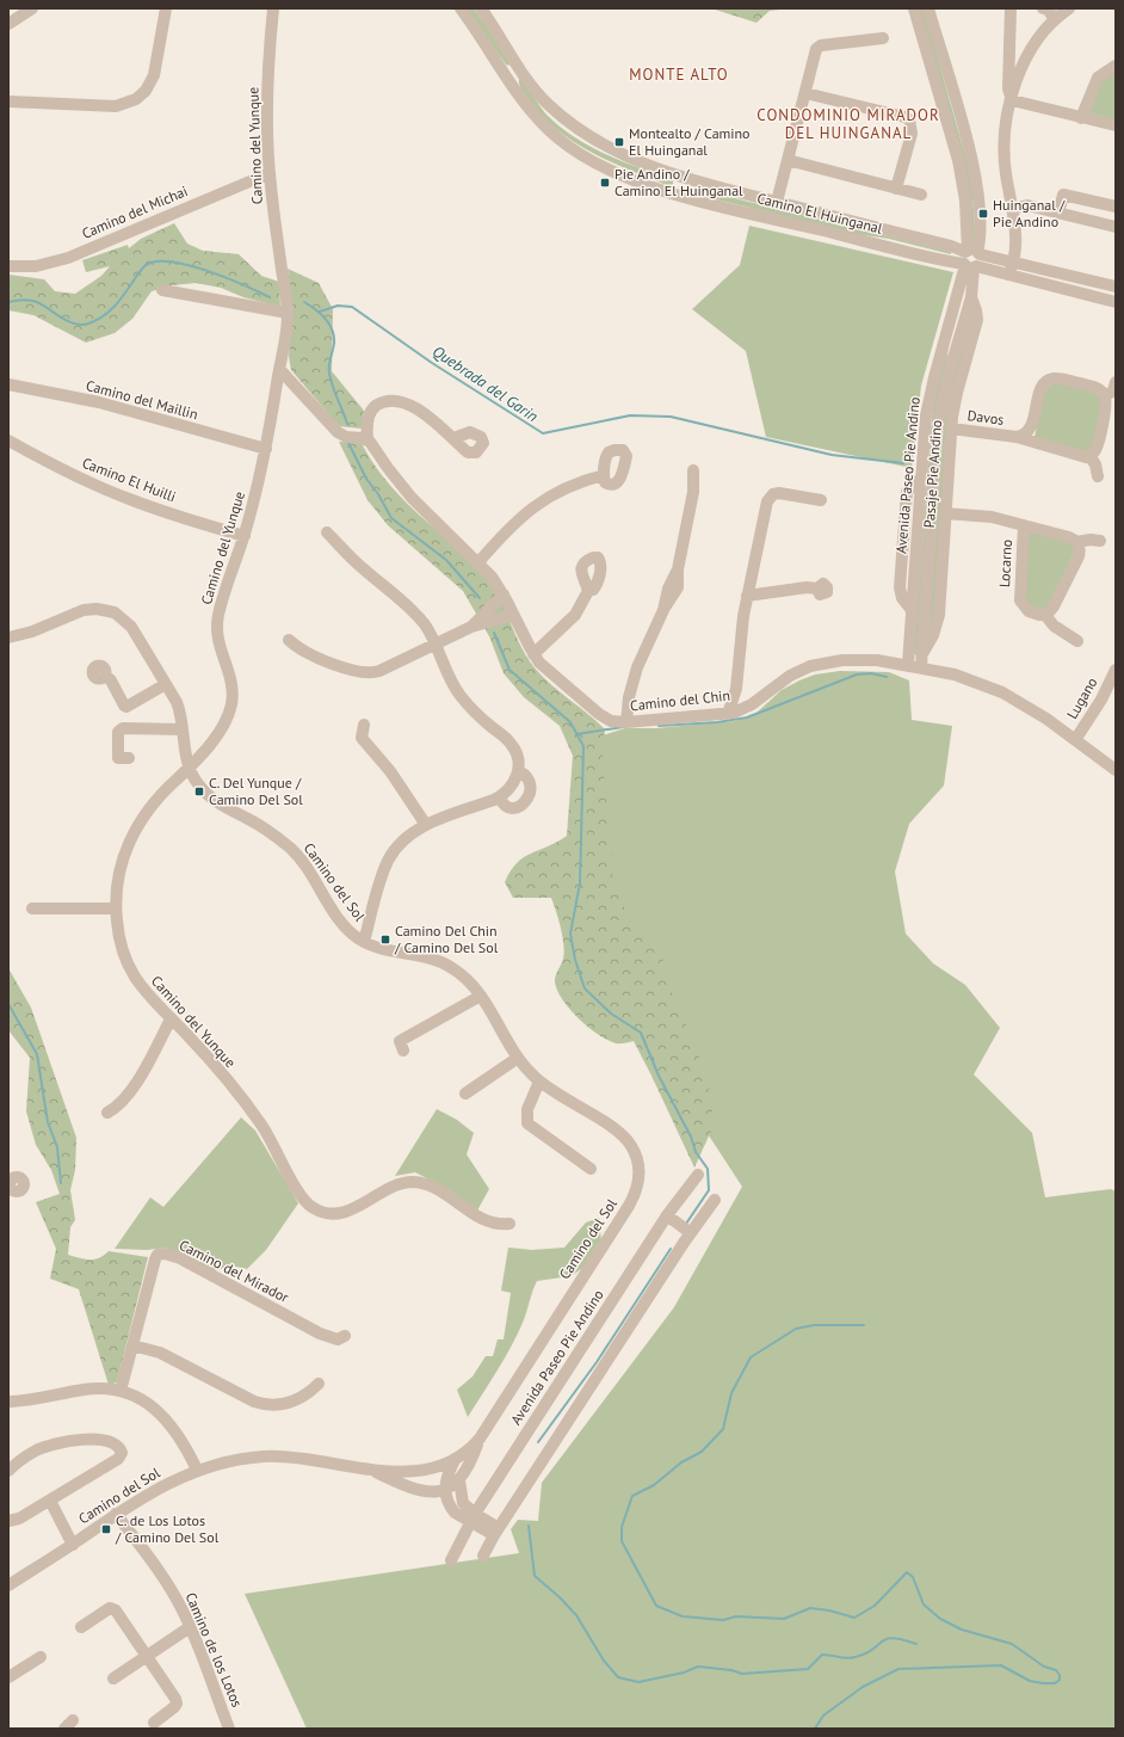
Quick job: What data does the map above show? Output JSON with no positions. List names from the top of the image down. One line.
{"streets":{"street":["Camino del Yunque","Camino del Michai","Camino El Huinganal","Camino del Maillin","Davos","Pasaje Pie Andino","Avenida Paseo Pie Andino","Camino El Huilli","Locarno","Lugano","Camino del Chin","Camino del Sol","Camino del Mirador","Camino de los Lotos"]},"crossings":[["Camino del Yunque","Camino del Michai"],["Camino del Yunque","Camino del Maillin"],["Camino del Yunque","Camino El Huilli"],["Camino del Yunque","Camino del Sol"],["Camino El Huinganal","Avenida Paseo Pie Andino"],["Davos","Pasaje Pie Andino"],["Pasaje Pie Andino","Avenida Paseo Pie Andino"],["Pasaje Pie Andino","Locarno"],["Pasaje Pie Andino","Camino del Chin"],["Avenida Paseo Pie Andino","Camino del Chin"],["Lugano","Camino del Chin"],["Camino del Sol","Camino de los Lotos"]],"districts":["MONTE ALTO","CONDOMINIO MIRADOR DEL HUINGANAL"],"water":["Quebrada del Garin"],"places":{"transit":["Montealto / Camino El Huinganal","Pie Andino / Camino El Huinganal","Huinganal / Pie Andino","C. Del Yunque / Camino Del Sol","Camino Del Chin / Camino Del Sol","C. de Los Lotos / Camino Del Sol"]}}
